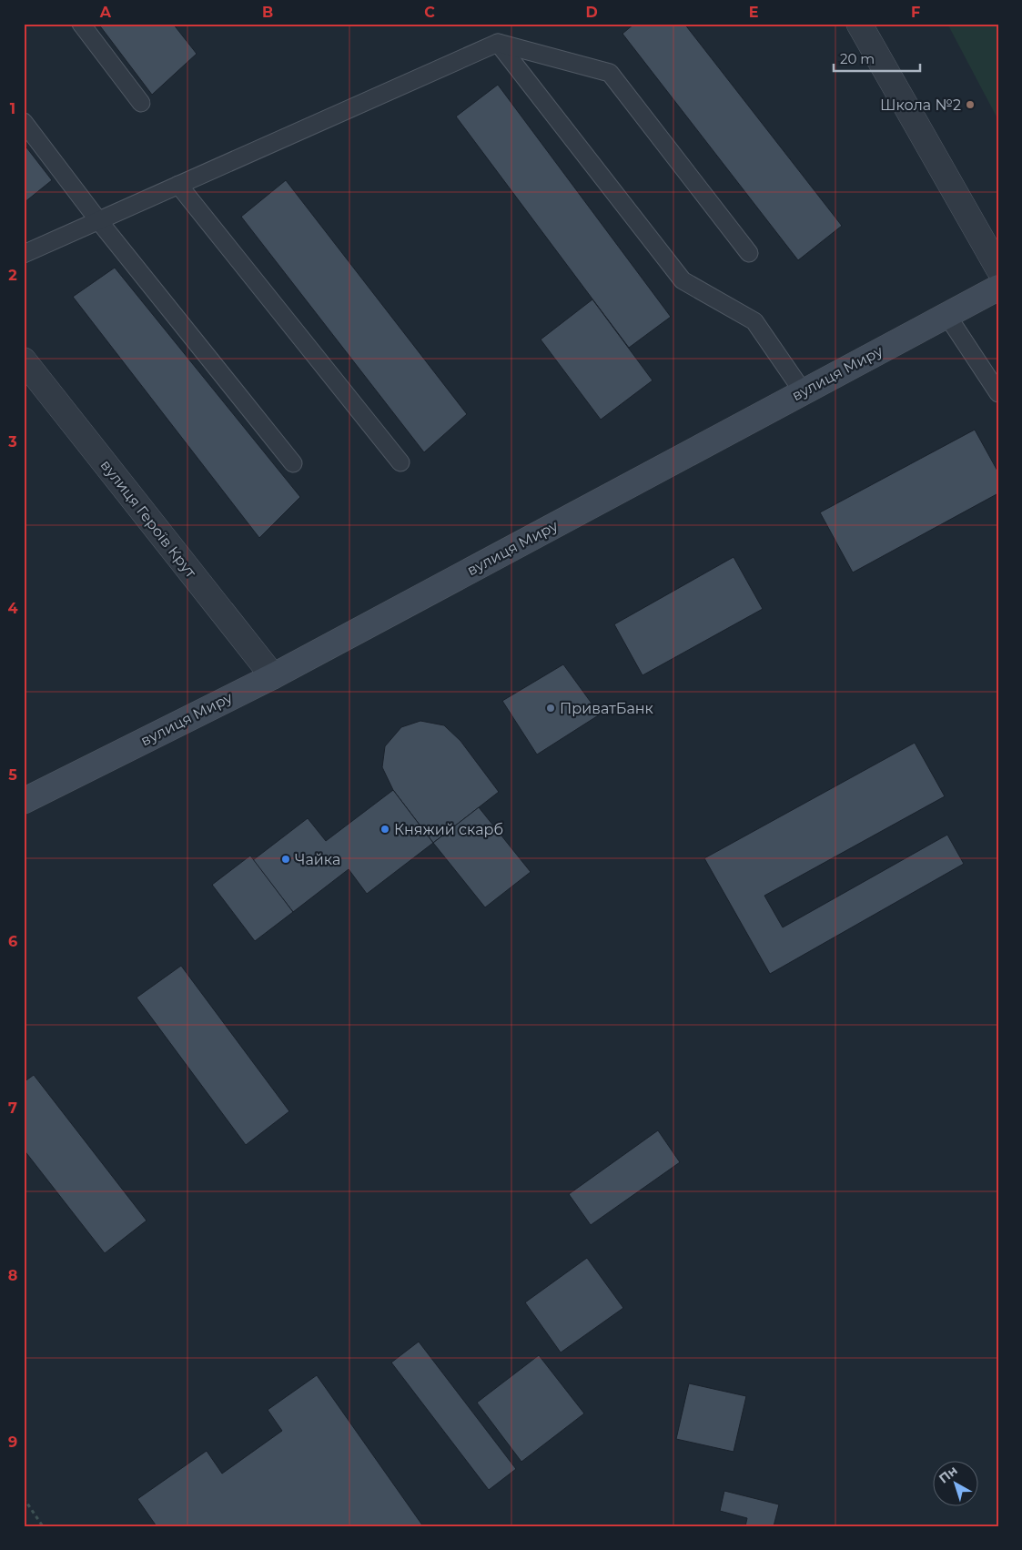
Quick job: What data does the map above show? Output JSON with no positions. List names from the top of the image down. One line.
{"streets":{"main road":["вулиця Миру"],"street":["вулиця Героїв Крут"]},"crossings":[["вулиця Миру","вулиця Героїв Крут"]],"places":["Школа №2","ПриватБанк","Княжий скарб","Чайка"],"scale_bar":"20 m","north":"top left","grid":{"columns":["A","B","C","D","E","F"],"rows":["1","2","3","4","5","6","7","8","9"]}}
